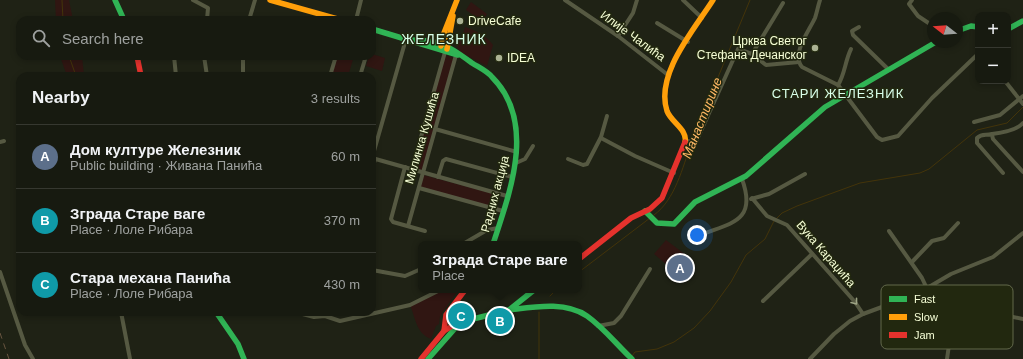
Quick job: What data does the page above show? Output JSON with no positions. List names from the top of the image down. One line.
{"streets":{"main road":["Радних акција"],"street":["Илије Чалића","Милинка Кушића","Вука Караџића"]},"crossings":[["Милинка Кушића","Радних акција"]],"one_way":["Вука Караџића"],"districts":["ЖЕЛЕЗНИК","СТАРИ ЖЕЛЕЗНИК"],"water":["Манастирине"],"places":["DriveCafe","Црква Светог Стефана Дечанског","IDEA"],"legend":["Fast","Slow","Jam"],"north":"left","page":{"map_buttons":["+","−"],"search":"Search here","heading":["Nearby","3 results"],"list":[{"mark":"A","name":"Дом културе Железник","note":"Public building · Живана Панића","value":"60 m"},{"mark":"B","name":"Зграда Старе ваге","note":"Place · Лоле Рибара","value":"370 m"},{"mark":"C","name":"Стара механа Панића","note":"Place · Лоле Рибара","value":"430 m"}],"popup":["Зграда Старе ваге","Place"],"pins":["A","C","B"]}}
